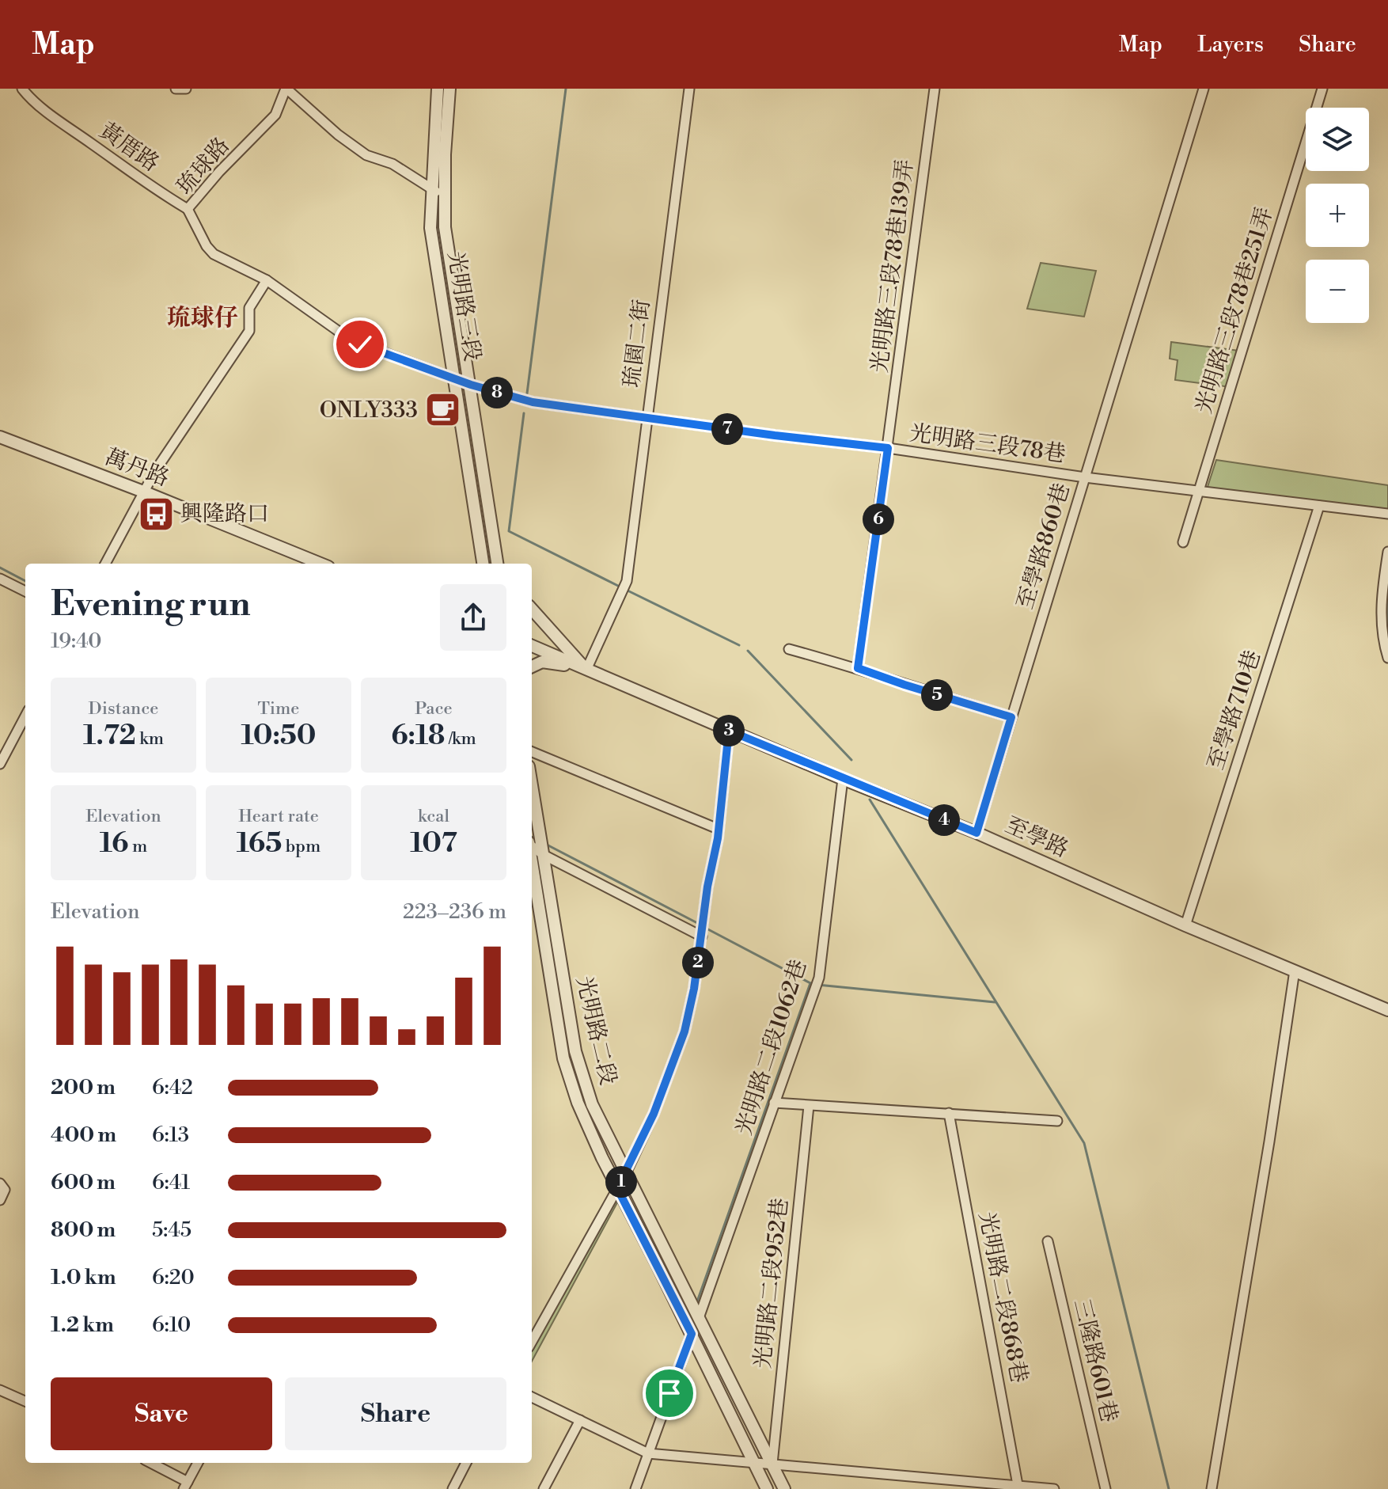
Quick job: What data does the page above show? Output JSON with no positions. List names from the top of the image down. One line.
{"streets":{"street":["黃厝路","琉球路","光明路三段78巷139弄","光明路三段","光明路三段78巷251弄","琉園二街","光明路三段78巷","萬丹路","至學路860巷","至學路710巷","至學路","光明路二段","光明路二段1062巷","光明路二段952巷","光明路二段868巷","三隆路601巷"]},"crossings":[["黃厝路","琉球路"],["琉球路","光明路三段"],["琉球路","光明路三段78巷"],["光明路三段78巷139弄","光明路三段78巷"],["光明路三段","光明路三段78巷"],["光明路三段78巷251弄","光明路三段78巷"],["琉園二街","光明路三段78巷"],["琉園二街","至學路"],["光明路三段78巷","至學路860巷"],["光明路三段78巷","至學路710巷"],["至學路860巷","至學路"],["至學路710巷","至學路"],["至學路","光明路二段1062巷"],["光明路二段","光明路二段1062巷"],["光明路二段","光明路二段952巷"]],"districts":["琉球仔"],"places":{"cafe":["ONLY333"],"bus stop":["興隆路口"]},"page":{"header":"Map","nav":["Map","Layers","Share"],"map_buttons":["+","−"],"pins":["8","7","6","5","3","4","2","1"],"heading":["Evening run","19:40"],"stats":[["Distance","1.72 km"],["Time","10:50"],["Pace","6:18 /km"],["Elevation","16 m"],["Heart rate","165 bpm"],["kcal","107"]],"chart":["Elevation","223–236 m"],"list":[{"name":"200 m","note":"6:42"},{"name":"400 m","note":"6:13"},{"name":"600 m","note":"6:41"},{"name":"800 m","note":"5:45"},{"name":"1.0 km","note":"6:20"},{"name":"1.2 km","note":"6:10"}],"buttons":["Save","Share"]}}
